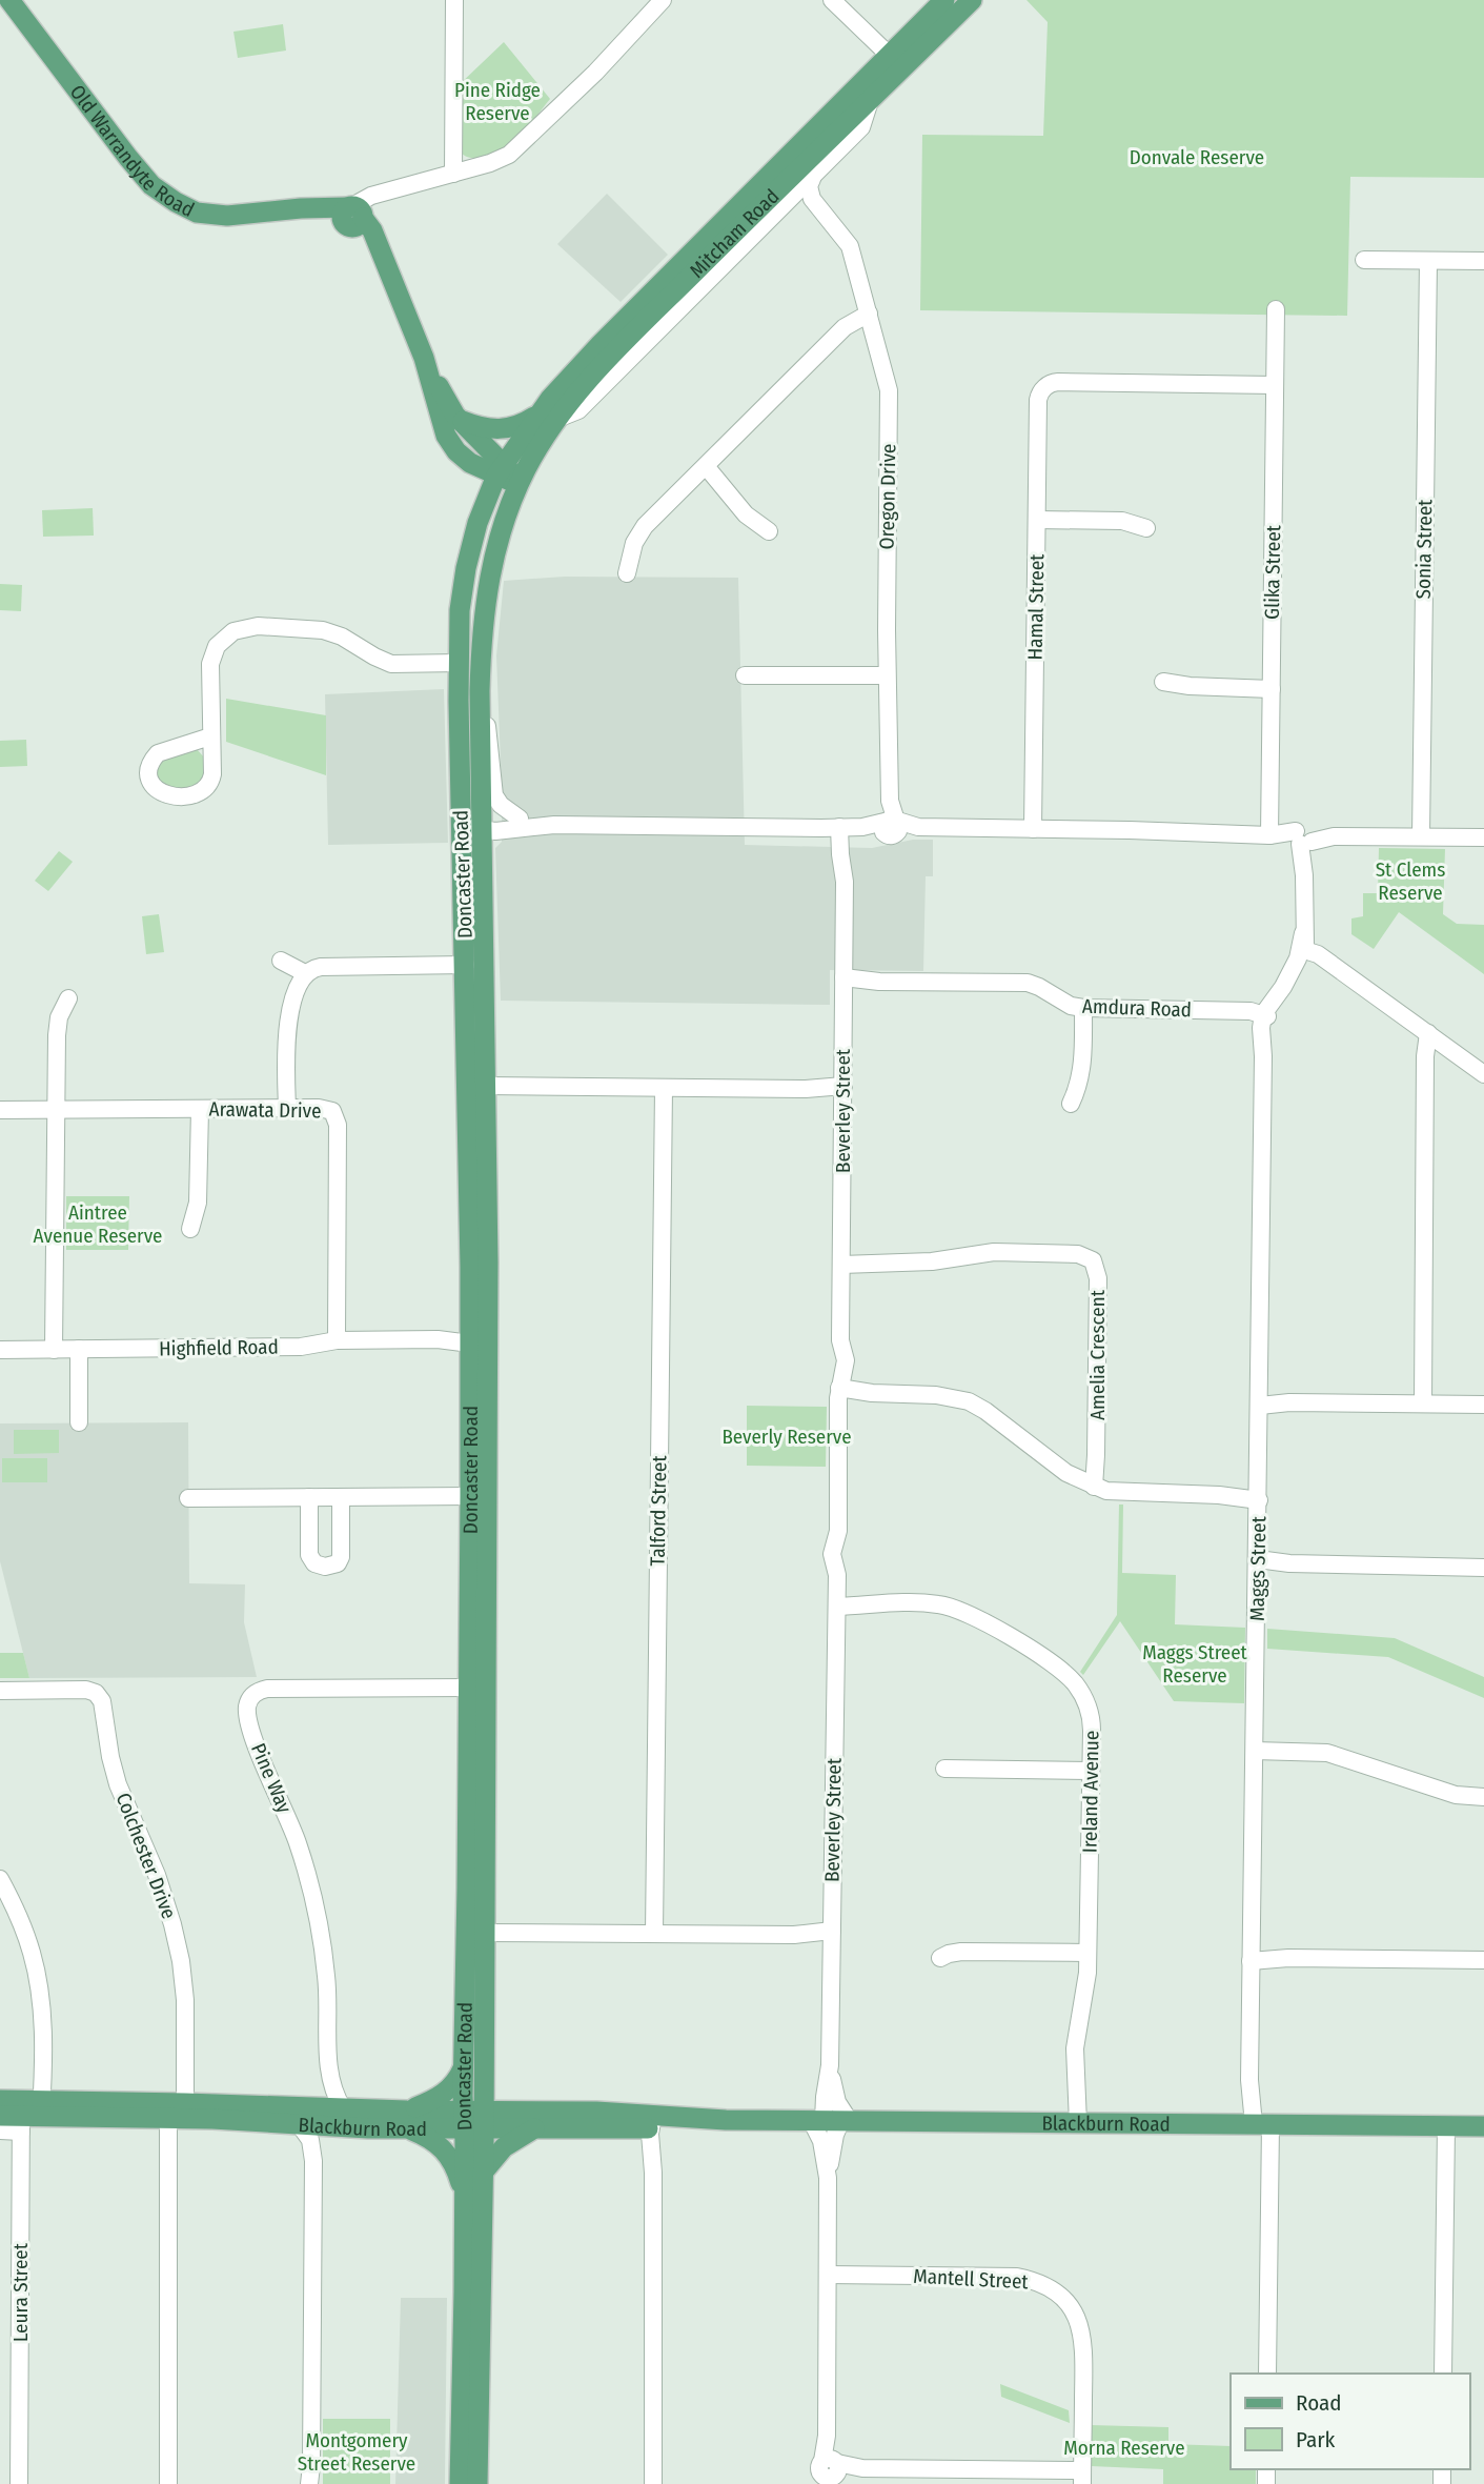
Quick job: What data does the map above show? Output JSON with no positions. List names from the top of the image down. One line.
{"streets":{"main road":["Old Warrandyte Road","Mitcham Road","Doncaster Road","Blackburn Road"],"street":["Oregon Drive","Sonia Street","Glika Street","Hamal Street","Amdura Road","Arawata Drive","Beverley Street","Highfield Road","Amelia Crescent","Talford Street","Maggs Street","Pine Way","Ireland Avenue","Colchester Drive","Mantell Street","Leura Street"]},"crossings":[["Mitcham Road","Doncaster Road"],["Glika Street","Hamal Street"],["Doncaster Road","Highfield Road"],["Doncaster Road","Pine Way"],["Doncaster Road","Blackburn Road"],["Amdura Road","Beverley Street"],["Amdura Road","Maggs Street"],["Arawata Drive","Highfield Road"],["Beverley Street","Amelia Crescent"],["Beverley Street","Ireland Avenue"],["Beverley Street","Blackburn Road"],["Beverley Street","Mantell Street"],["Maggs Street","Blackburn Road"],["Pine Way","Blackburn Road"],["Ireland Avenue","Blackburn Road"],["Colchester Drive","Blackburn Road"],["Blackburn Road","Leura Street"]],"parks":["Pine Ridge Reserve","Donvale Reserve","St Clems Reserve","Aintree Avenue Reserve","Beverly Reserve","Maggs Street Reserve","Montgomery Street Reserve","Morna Reserve"],"legend":["Road","Park"]}
